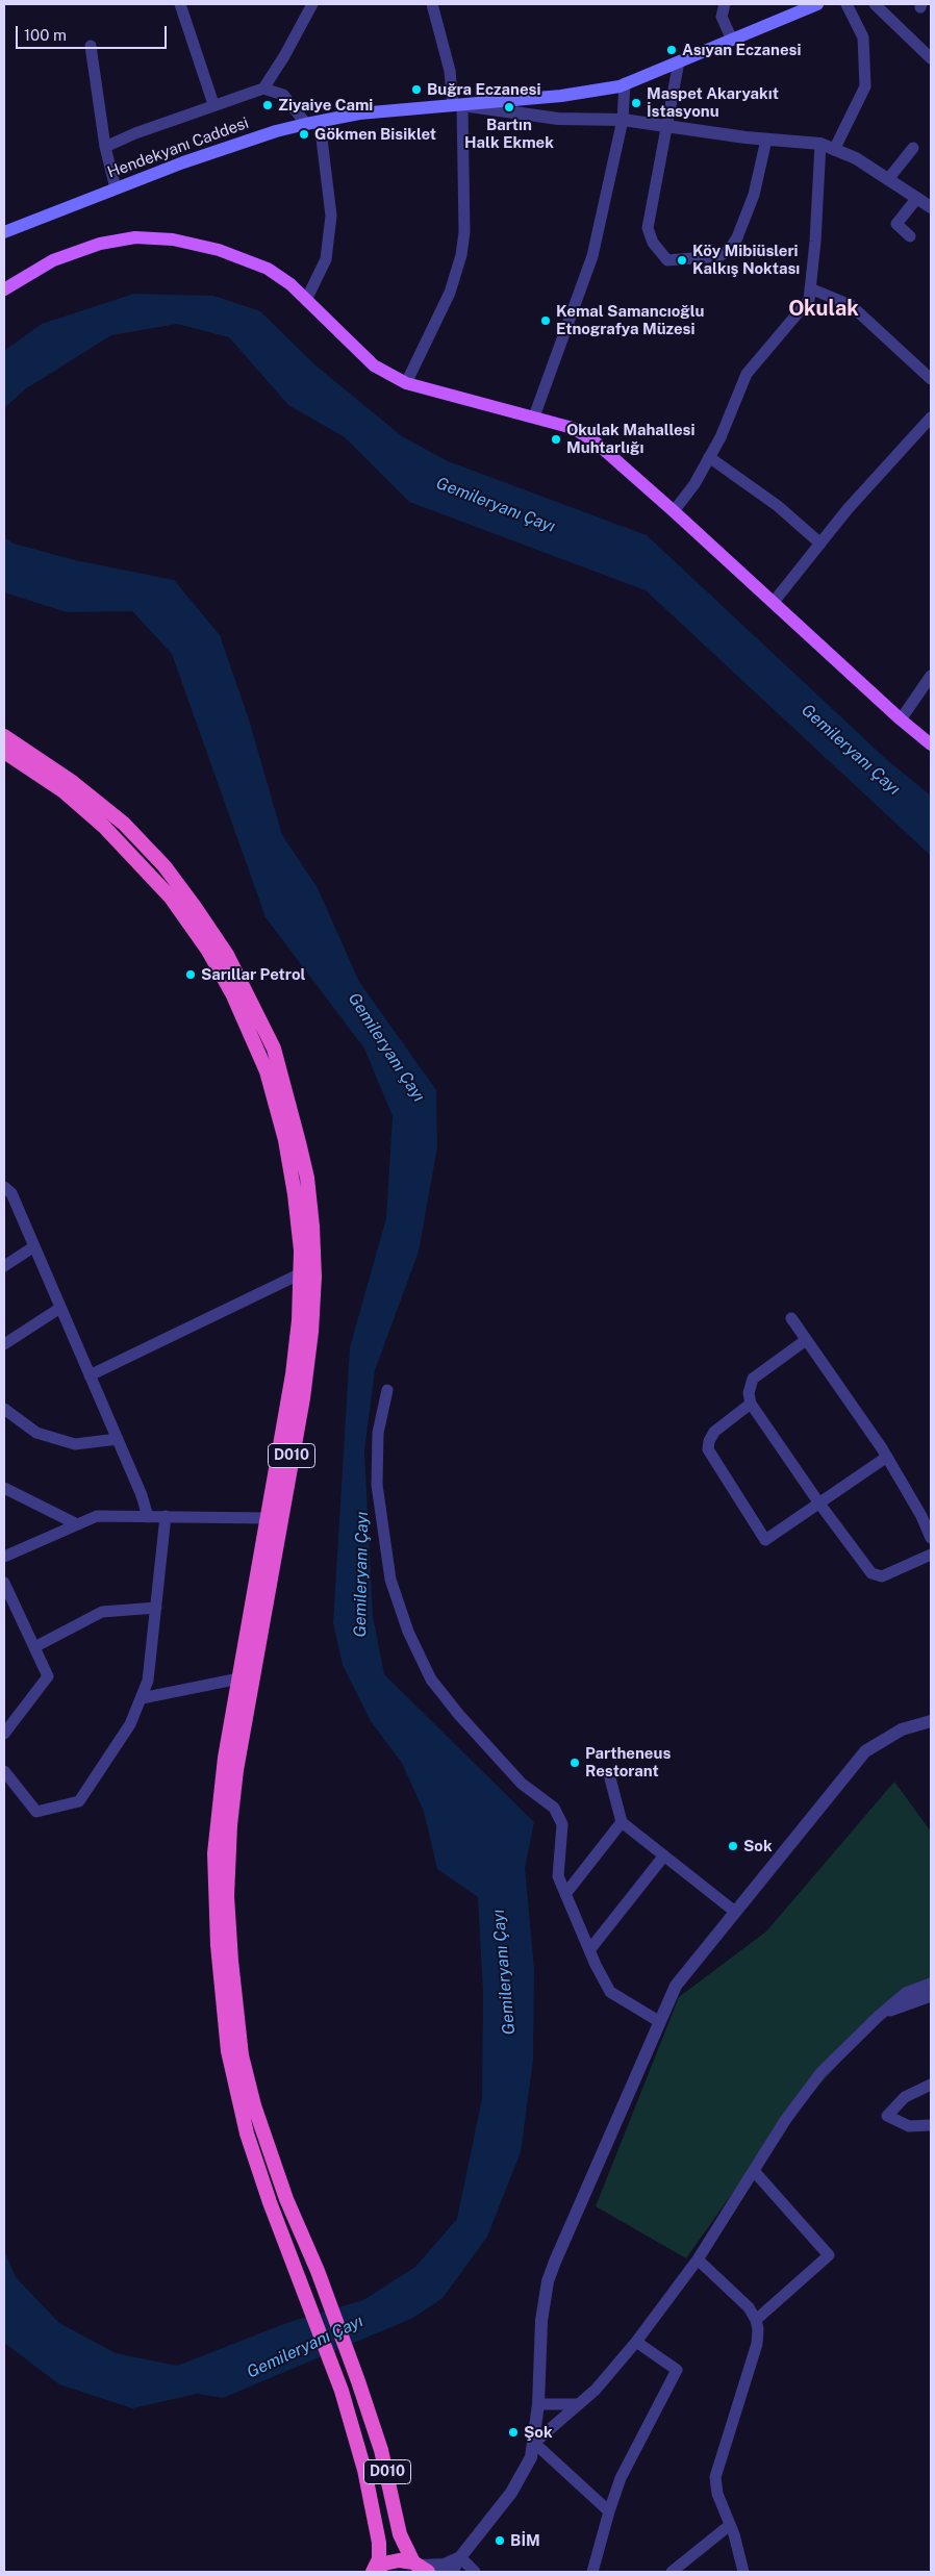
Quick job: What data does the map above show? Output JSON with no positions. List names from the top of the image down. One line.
{"streets":{"highway":["D010"],"main road":["Hendekyanı Caddesi"]},"districts":["Okulak"],"water":["Gemileryanı Çayı"],"places":["Asıyan Eczanesi","Buğra Eczanesi","Maspet Akaryakıt İstasyonu","Ziyaiye Cami","Bartın Halk Ekmek","Gökmen Bisiklet","Köy Mibiüsleri Kalkış Noktası","Kemal Samancıoğlu Etnografya Müzesi","Okulak Mahallesi Muhtarlığı","Sarıllar Petrol","Partheneus Restorant","Sok","Şok","BİM"],"scale_bar":"100 m"}
